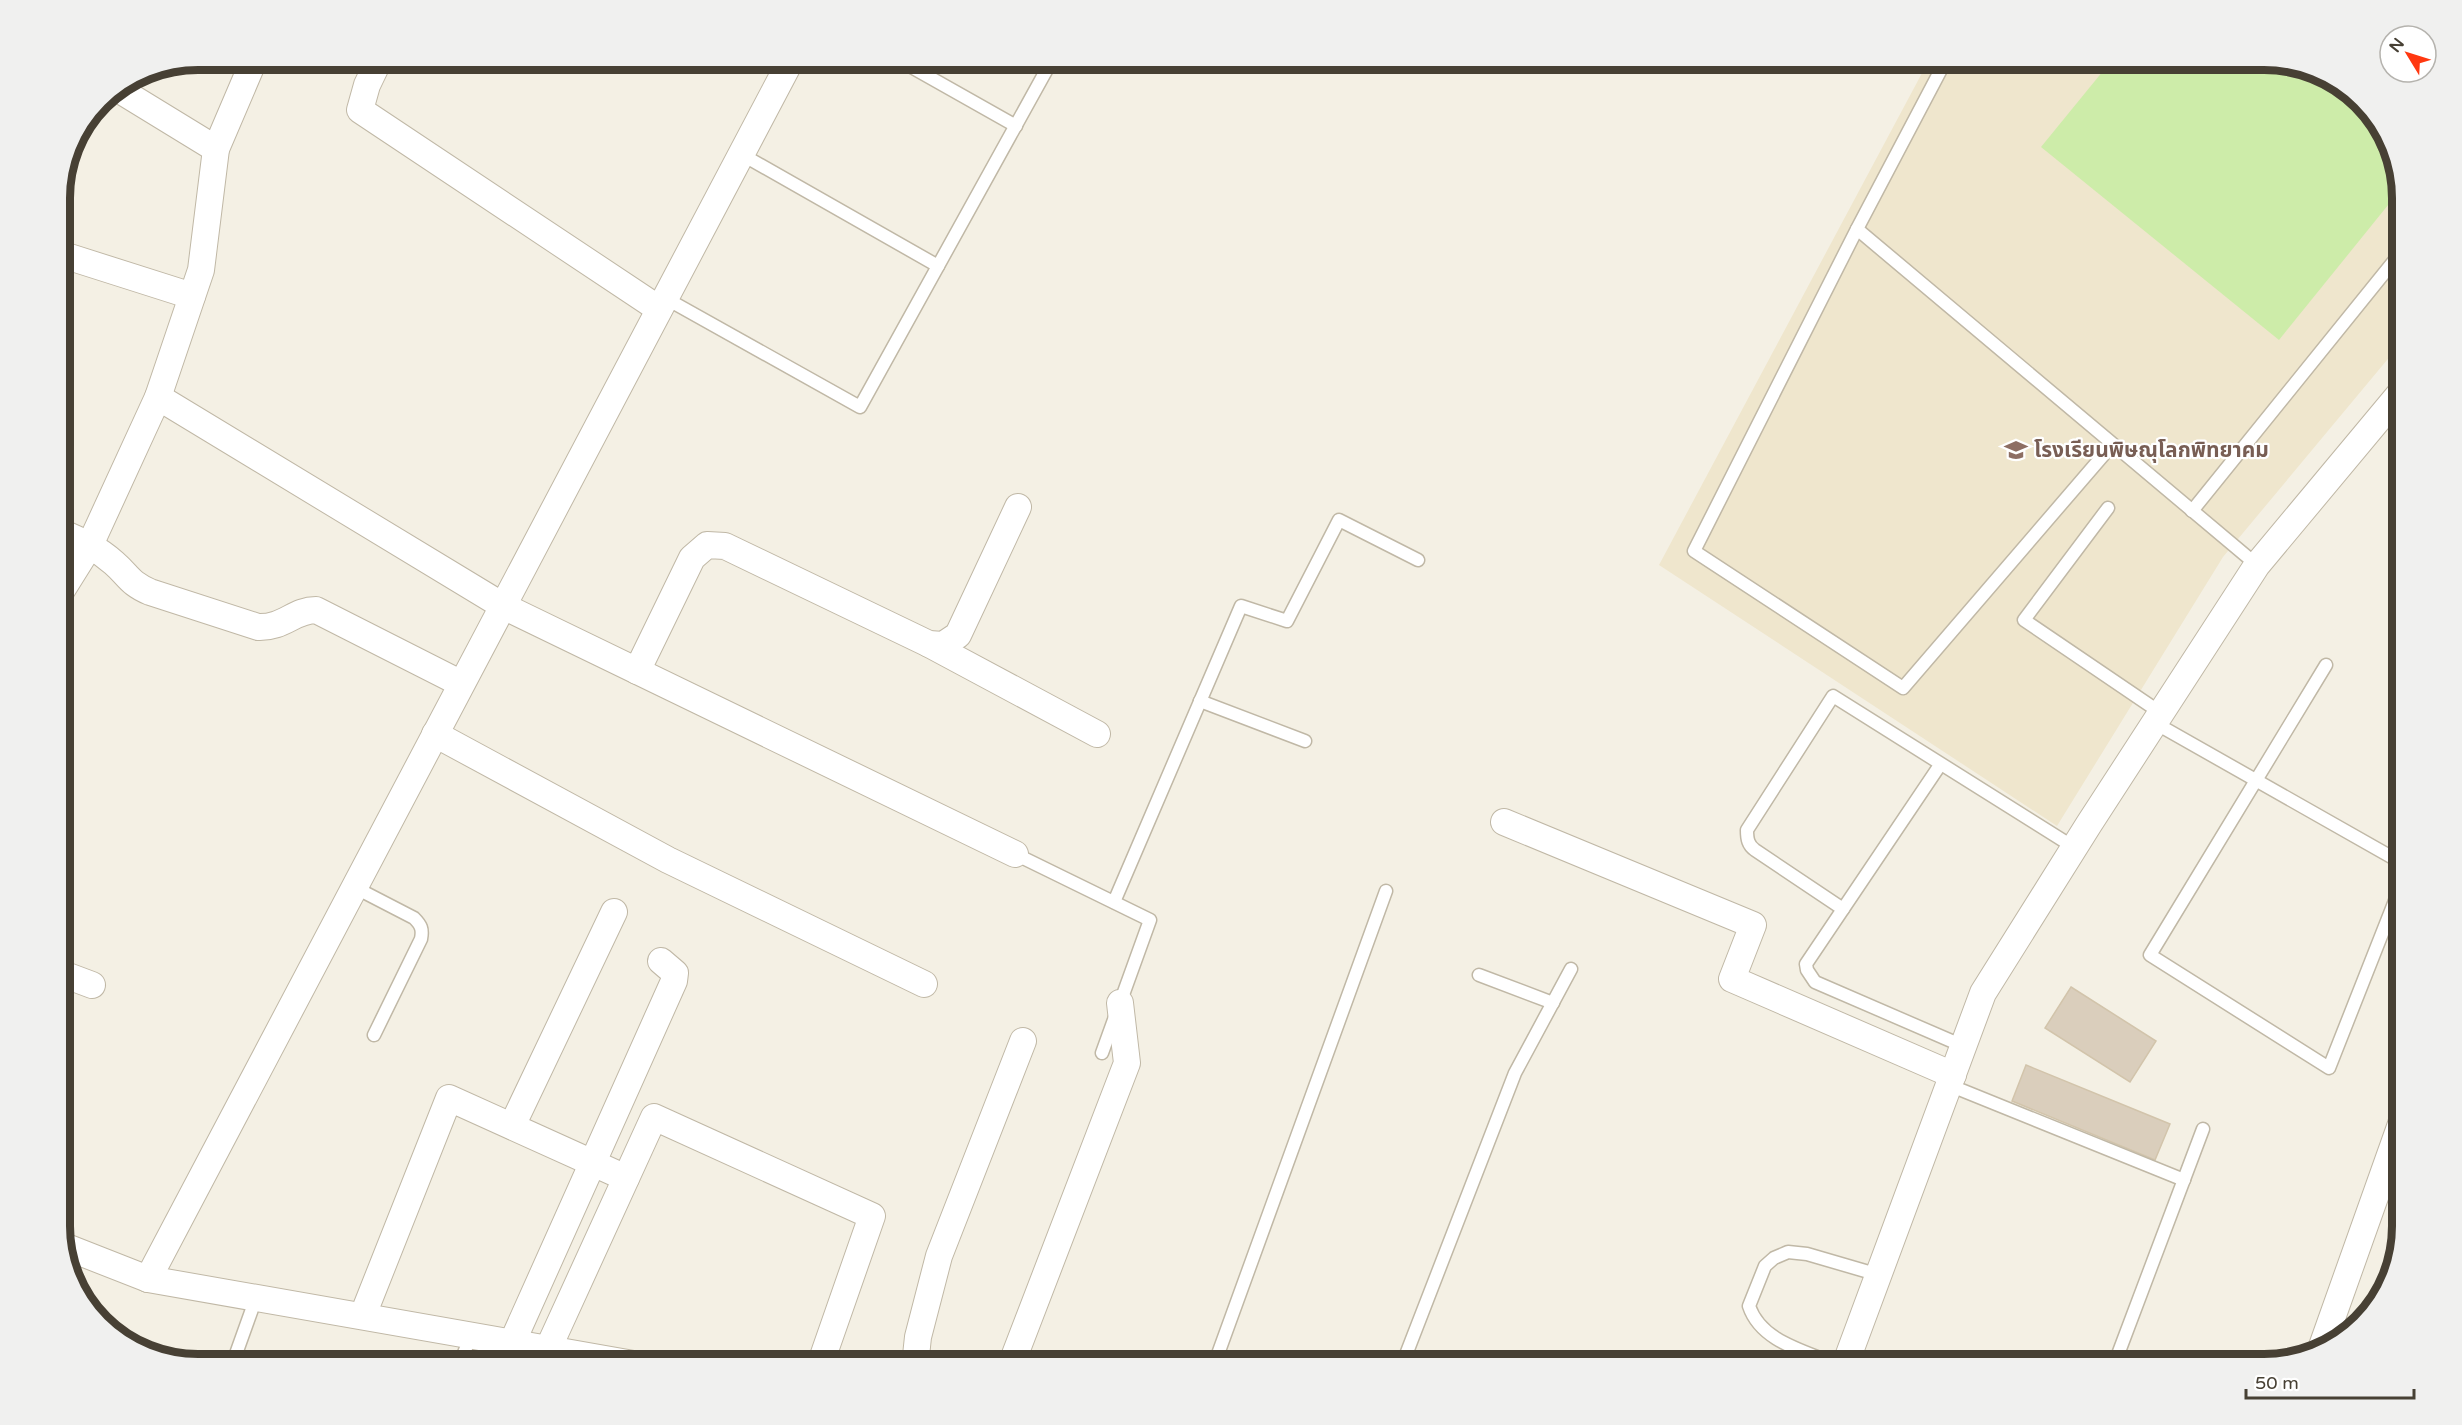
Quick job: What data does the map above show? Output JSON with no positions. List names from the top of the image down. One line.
{"places":{"school or university":["โรงเรียนพิษณุโลกพิทยาคม"]},"scale_bar":"50 m","north":"top left"}
